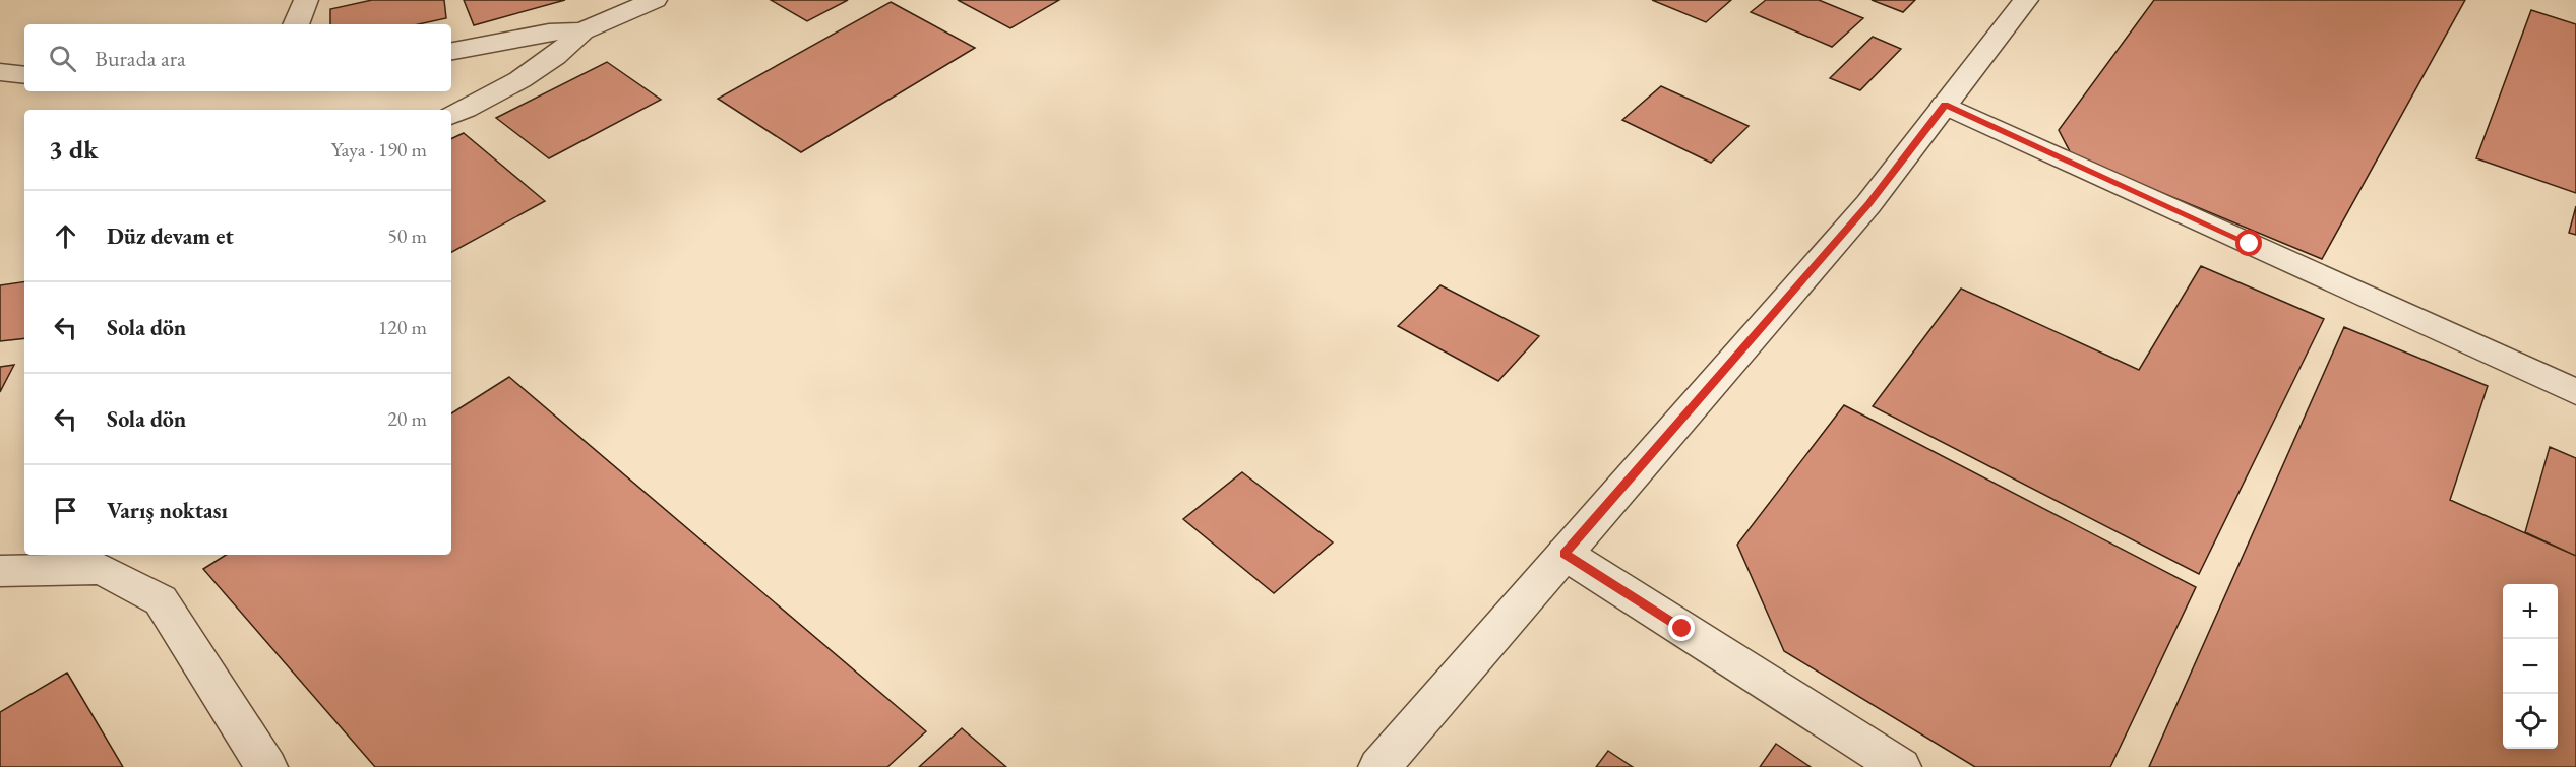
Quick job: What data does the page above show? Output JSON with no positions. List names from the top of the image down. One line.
{"page":{"search":"Burada ara","heading":["3 dk","Yaya · 190 m"],"list":[["Düz devam et","50 m"],["Sola dön","120 m"],["Sola dön","20 m"],"Varış noktası"],"map_buttons":["+","−"]}}
